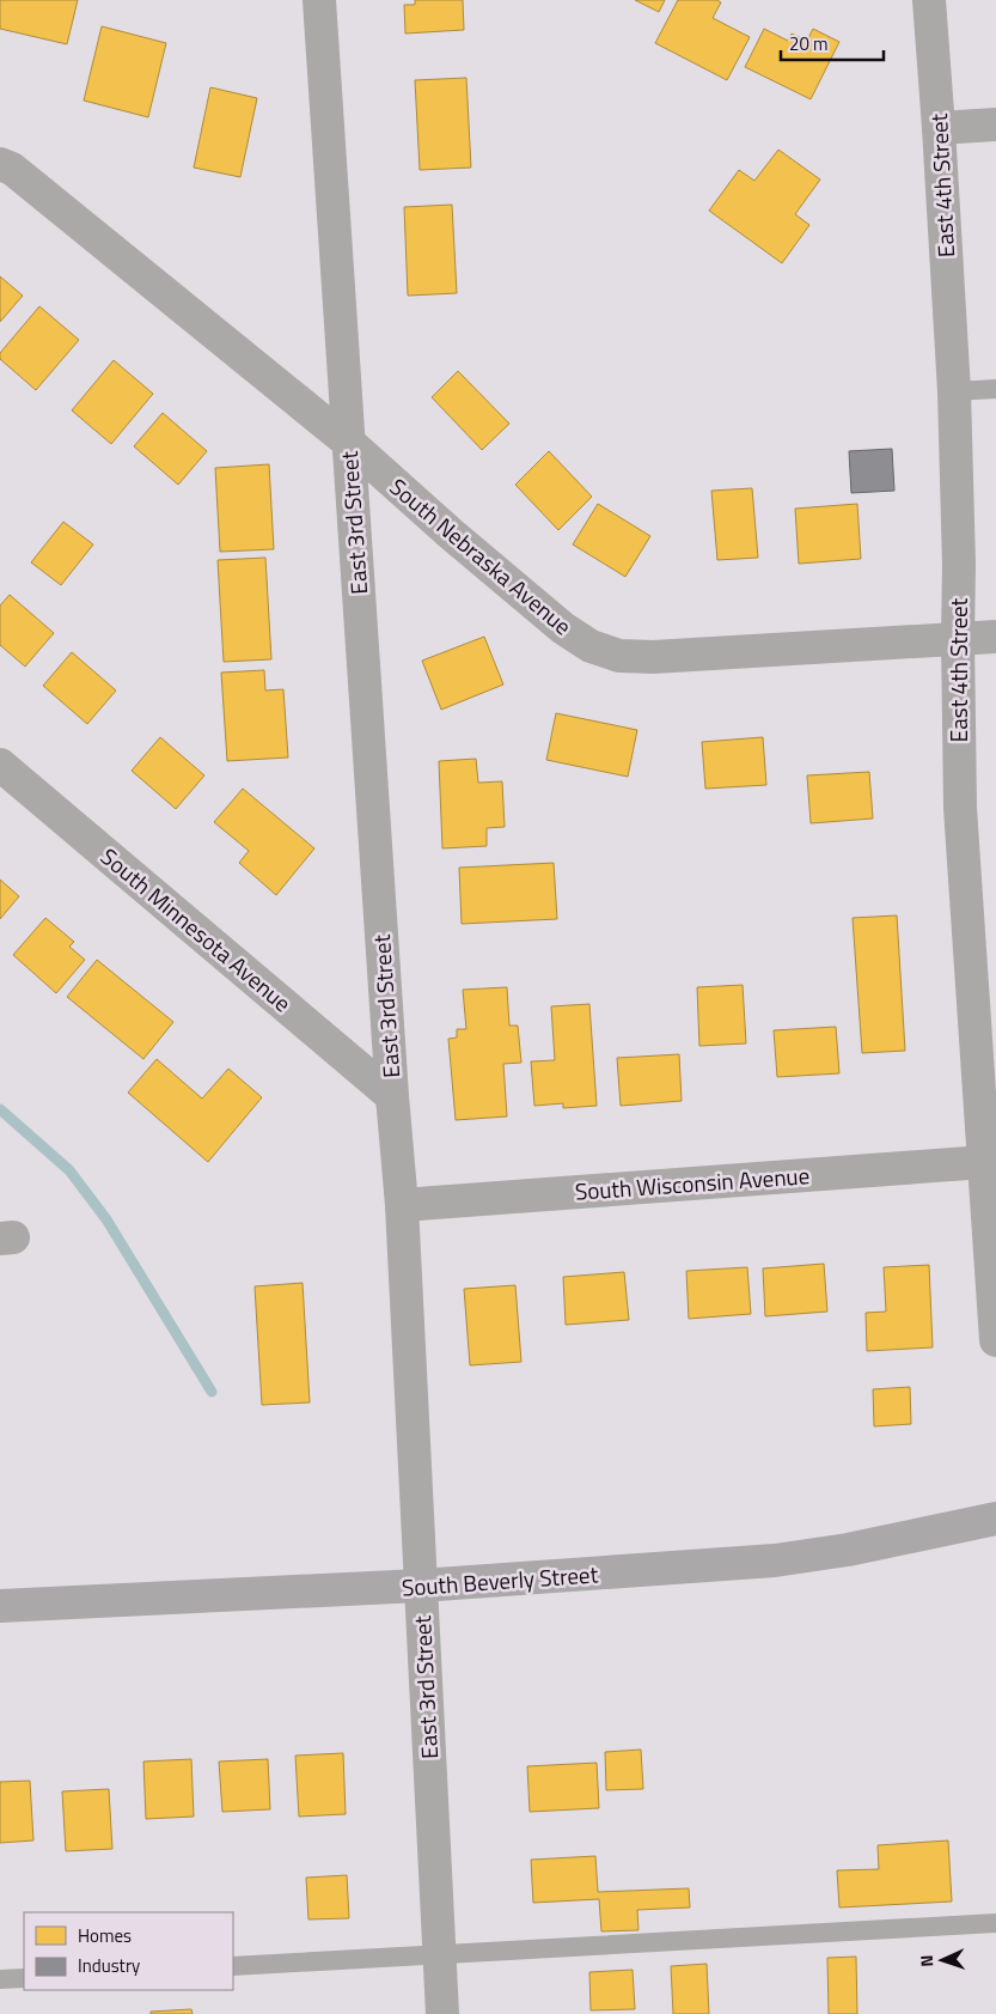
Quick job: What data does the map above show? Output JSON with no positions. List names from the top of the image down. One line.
{"streets":{"main road":["South Beverly Street"],"street":["East 4th Street","East 3rd Street","South Nebraska Avenue","South Minnesota Avenue","South Wisconsin Avenue"]},"crossings":[["East 4th Street","South Nebraska Avenue"],["East 4th Street","South Wisconsin Avenue"],["East 3rd Street","South Nebraska Avenue"],["East 3rd Street","South Minnesota Avenue"],["East 3rd Street","South Wisconsin Avenue"],["East 3rd Street","South Beverly Street"]],"legend":["Homes","Industry"],"scale_bar":"20 m","north":"left"}
